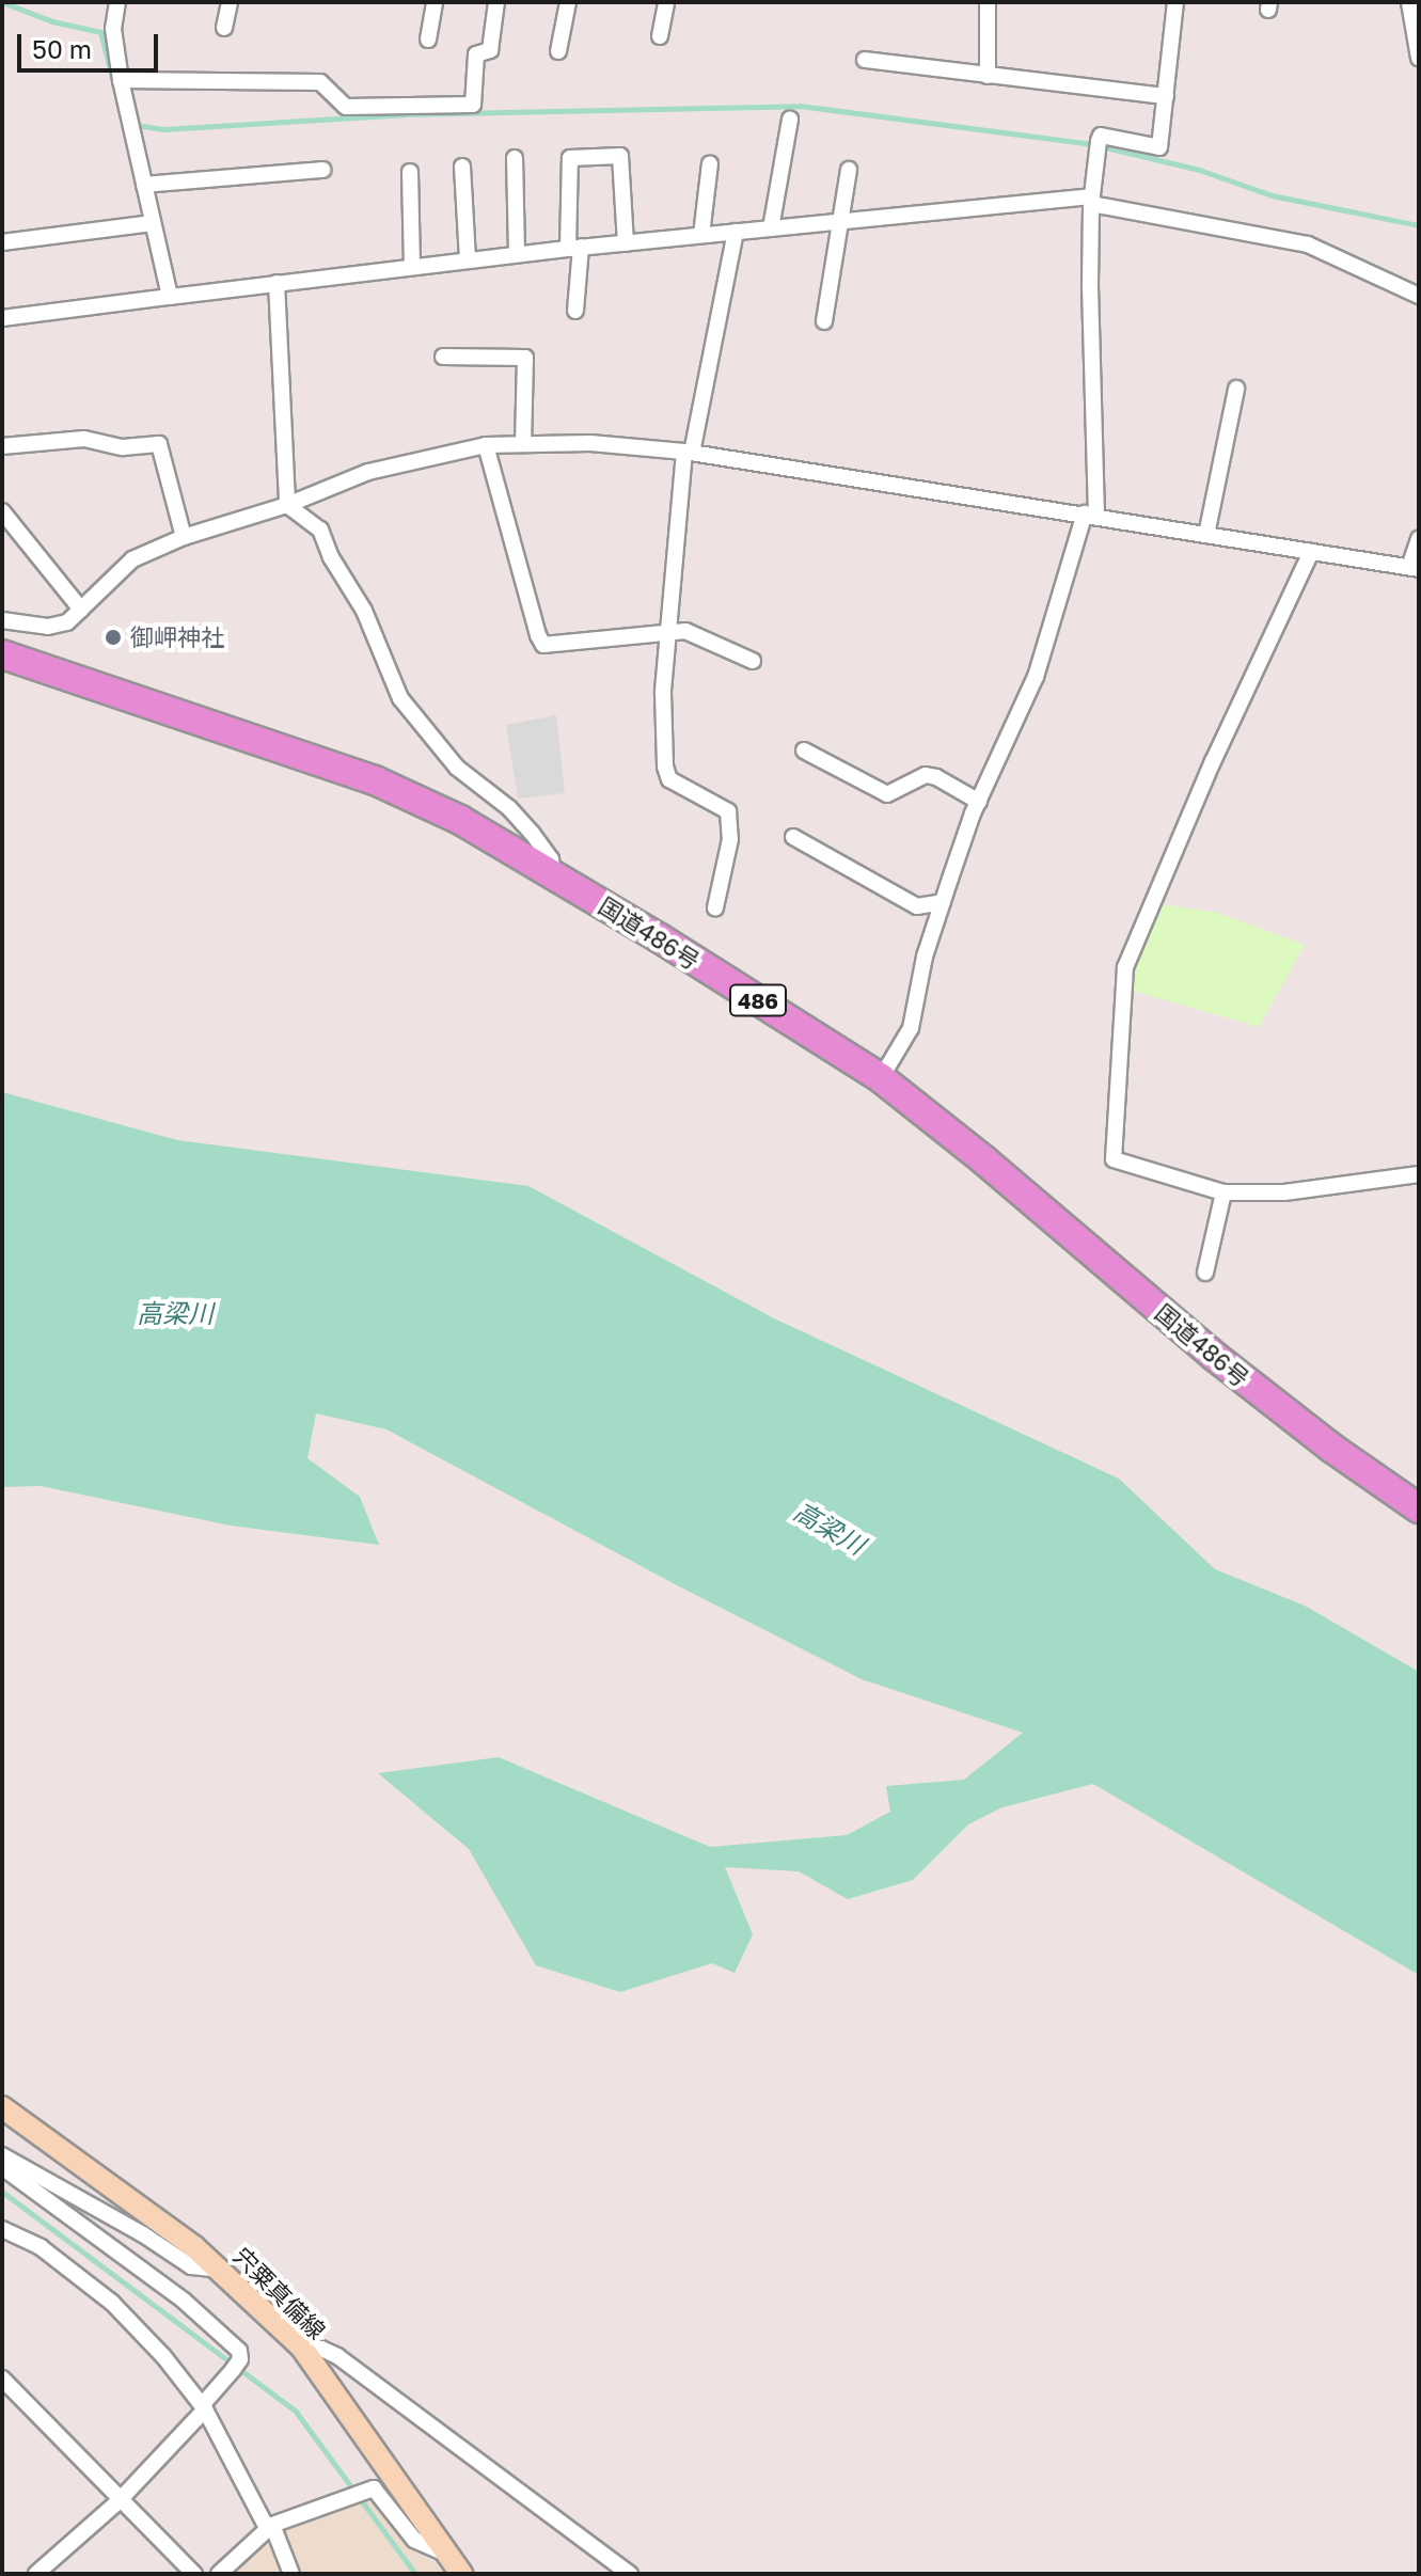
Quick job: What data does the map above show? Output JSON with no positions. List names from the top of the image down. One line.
{"streets":{"highway":["国道486号","486"],"main road":["宍粟真備線"]},"water":["高梁川"],"places":["御岬神社"],"scale_bar":"50 m"}
